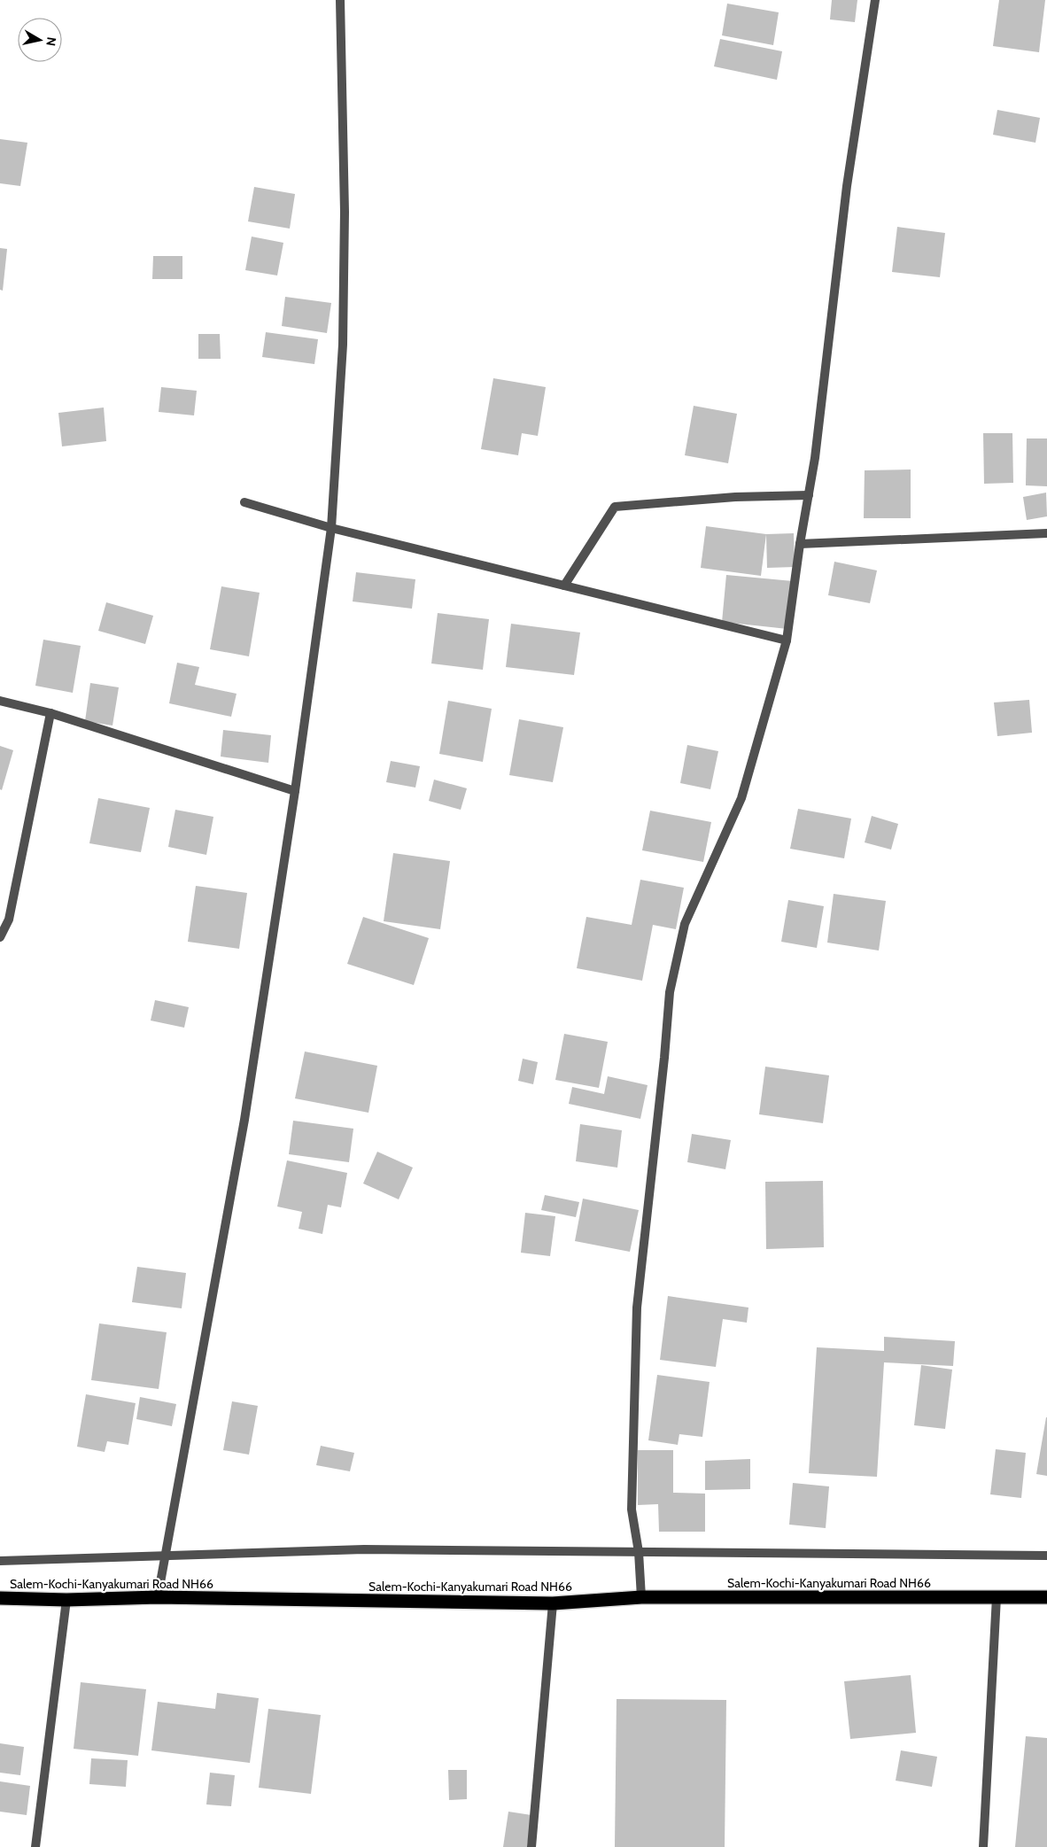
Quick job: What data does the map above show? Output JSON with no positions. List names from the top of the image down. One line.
{"streets":{"highway":["Salem-Kochi-Kanyakumari Road NH66"]},"north":"right"}
